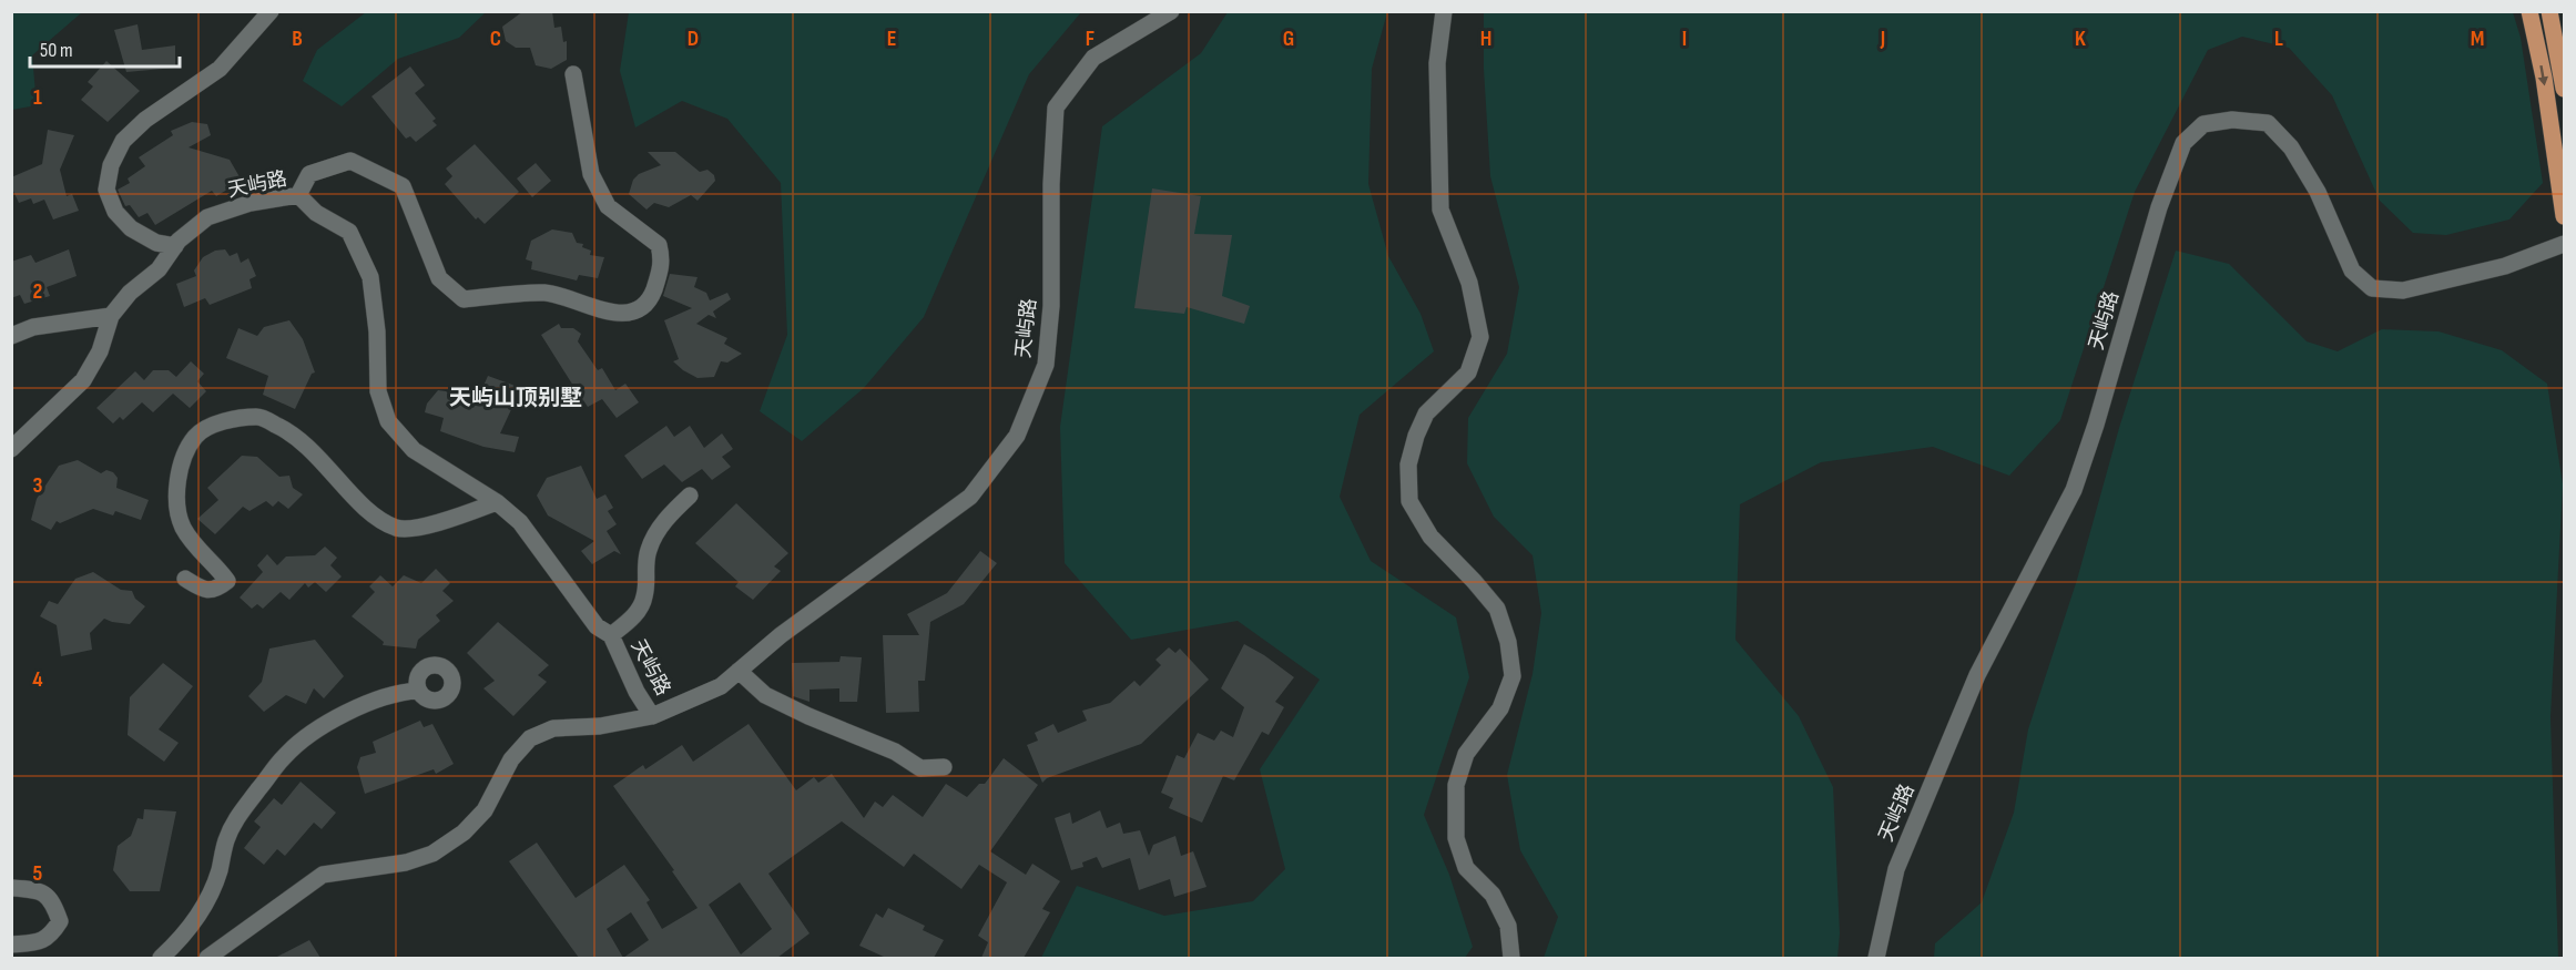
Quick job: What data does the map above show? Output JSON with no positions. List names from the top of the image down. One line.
{"streets":{"street":["天屿路"]},"districts":["天屿山顶别墅"],"scale_bar":"50 m","grid":{"columns":["B","C","D","E","F","G","H","I","J","K","L","M"],"rows":["1","2","3","4","5"]}}
